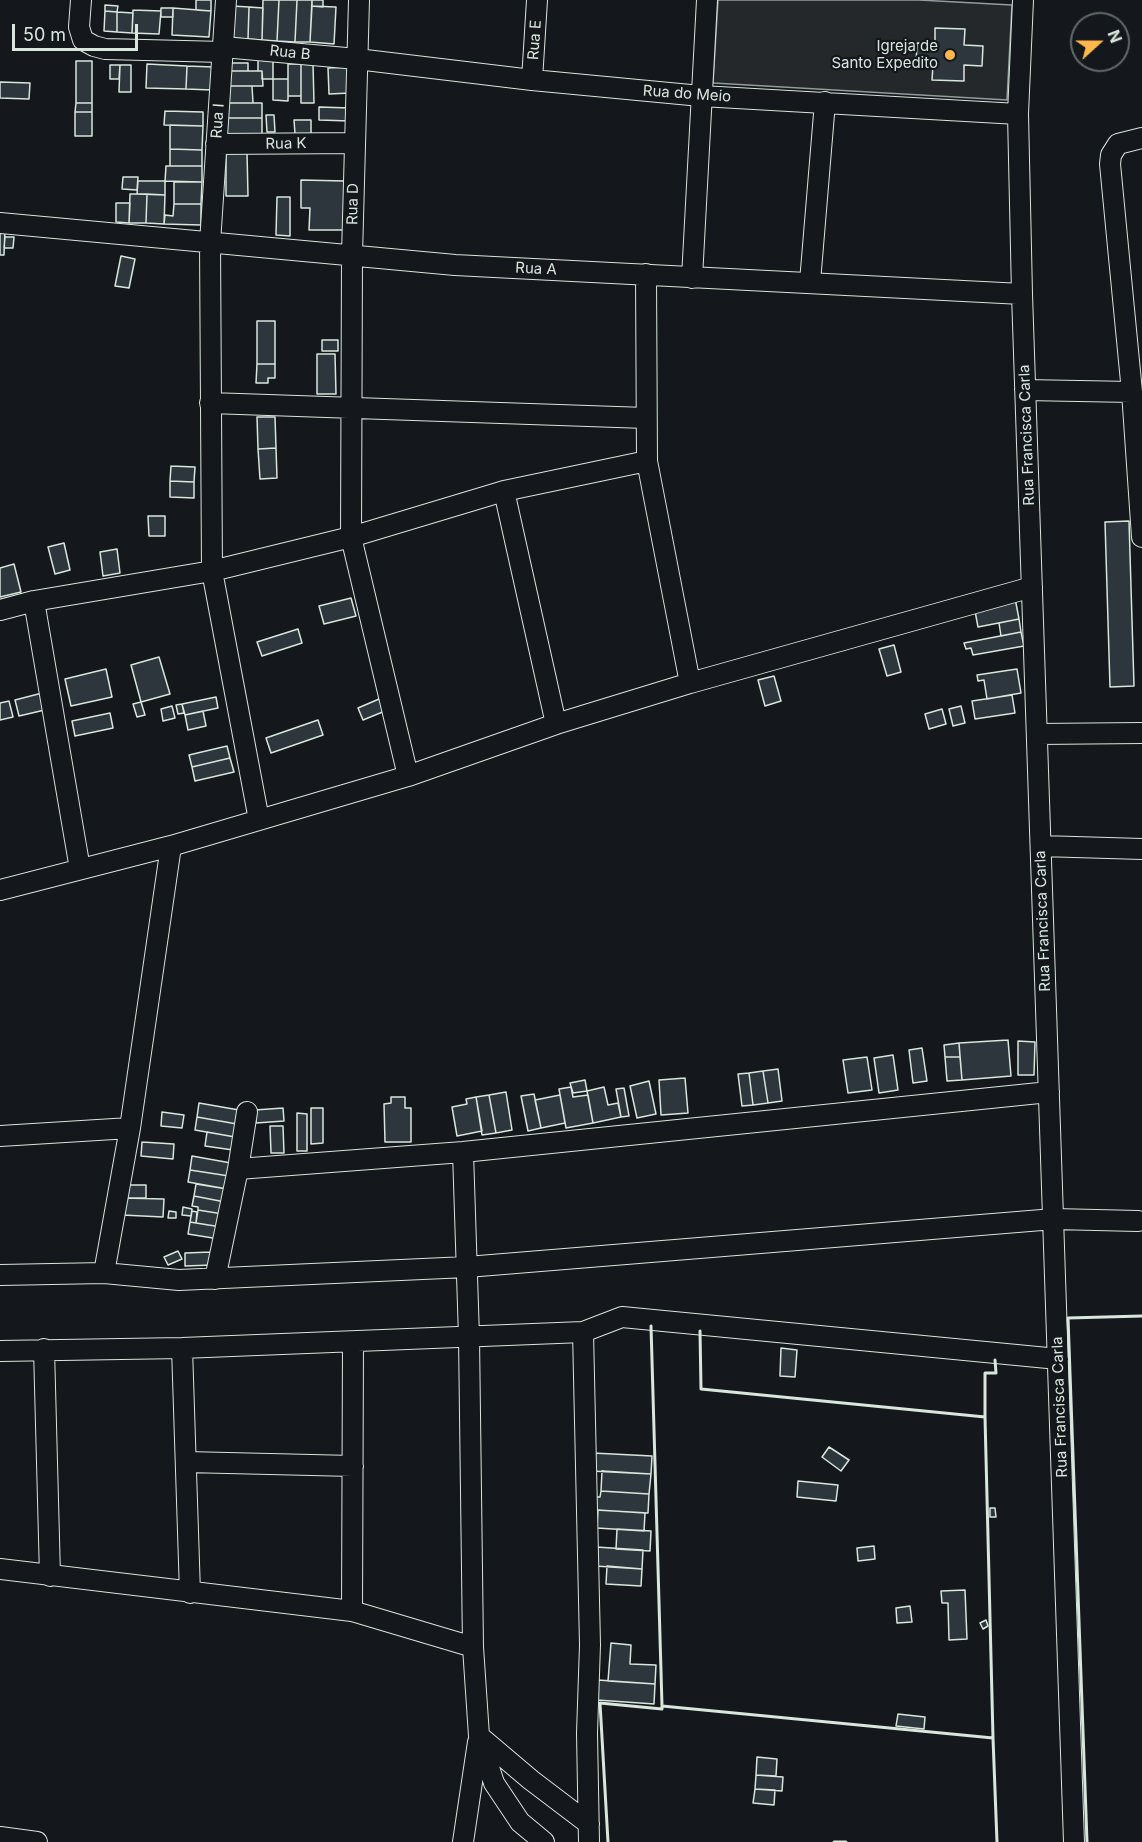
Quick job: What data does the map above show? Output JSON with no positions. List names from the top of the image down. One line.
{"streets":{"street":["Rua E","Rua B","Rua do Meio","Rua I","Rua K","Rua D","Rua A","Rua Francisca Carla"]},"crossings":[["Rua E","Rua do Meio"],["Rua B","Rua do Meio"],["Rua B","Rua I"],["Rua B","Rua D"],["Rua do Meio","Rua D"],["Rua do Meio","Rua Francisca Carla"],["Rua I","Rua K"],["Rua I","Rua A"],["Rua K","Rua D"],["Rua D","Rua A"],["Rua A","Rua Francisca Carla"]],"places":["Igreja de Santo Expedito"],"scale_bar":"50 m","north":"right"}
